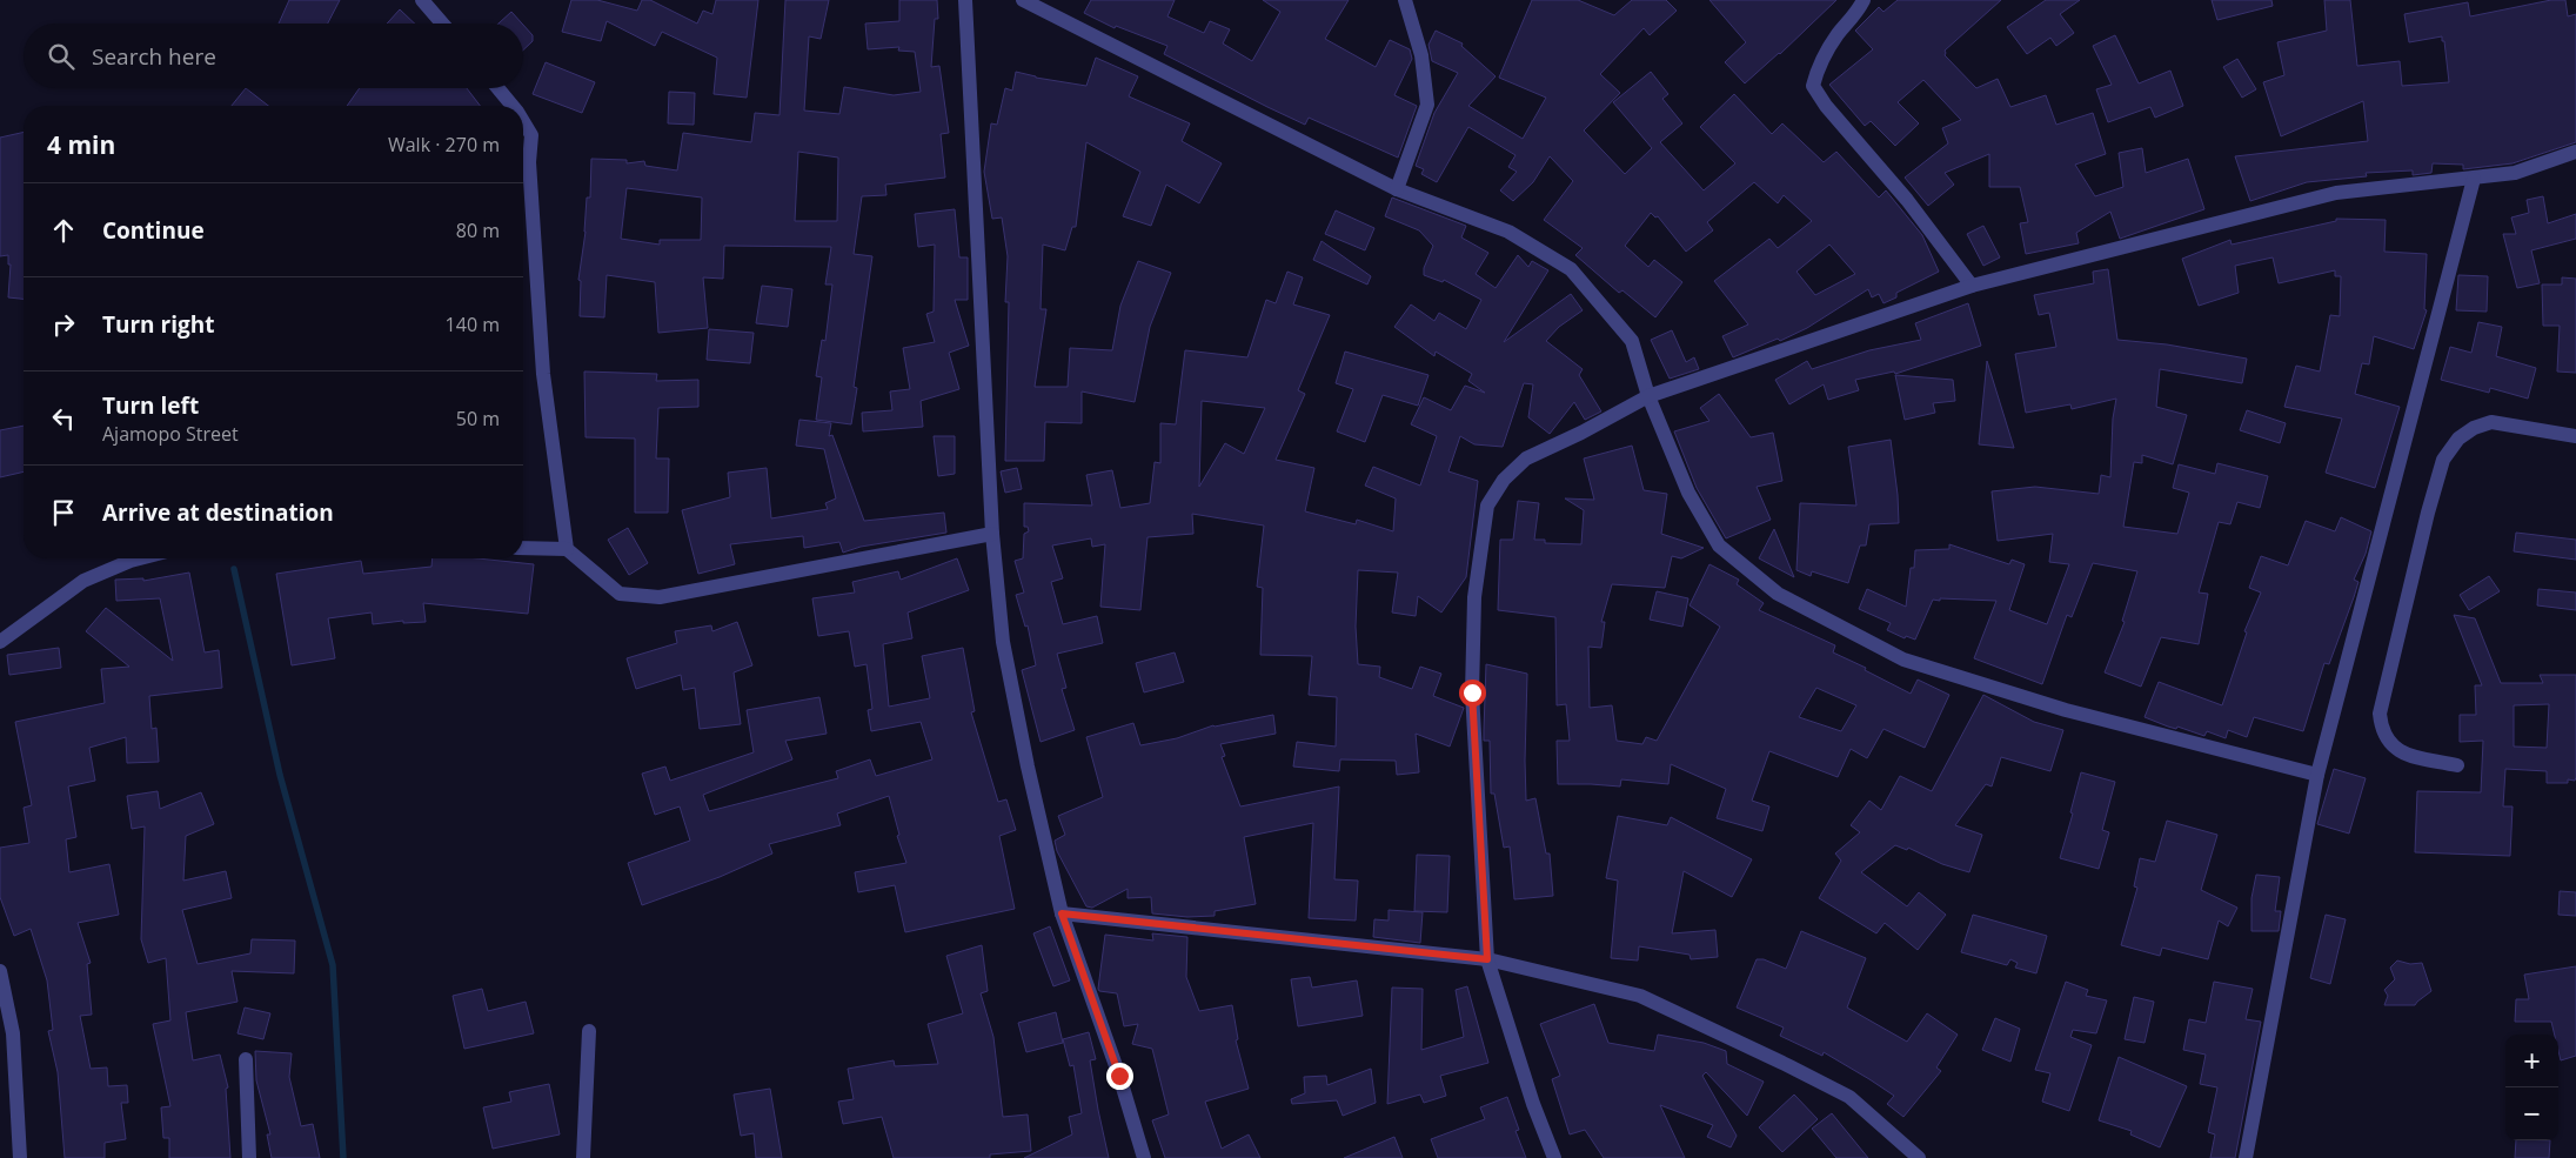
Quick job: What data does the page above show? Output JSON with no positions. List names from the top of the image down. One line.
{"page":{"search":"Search here","heading":["4 min","Walk · 270 m"],"list":[["Continue","80 m"],["Turn right","140 m"],["Turn left","Ajamopo Street","50 m"],"Arrive at destination"],"map_buttons":["+","−"]}}
